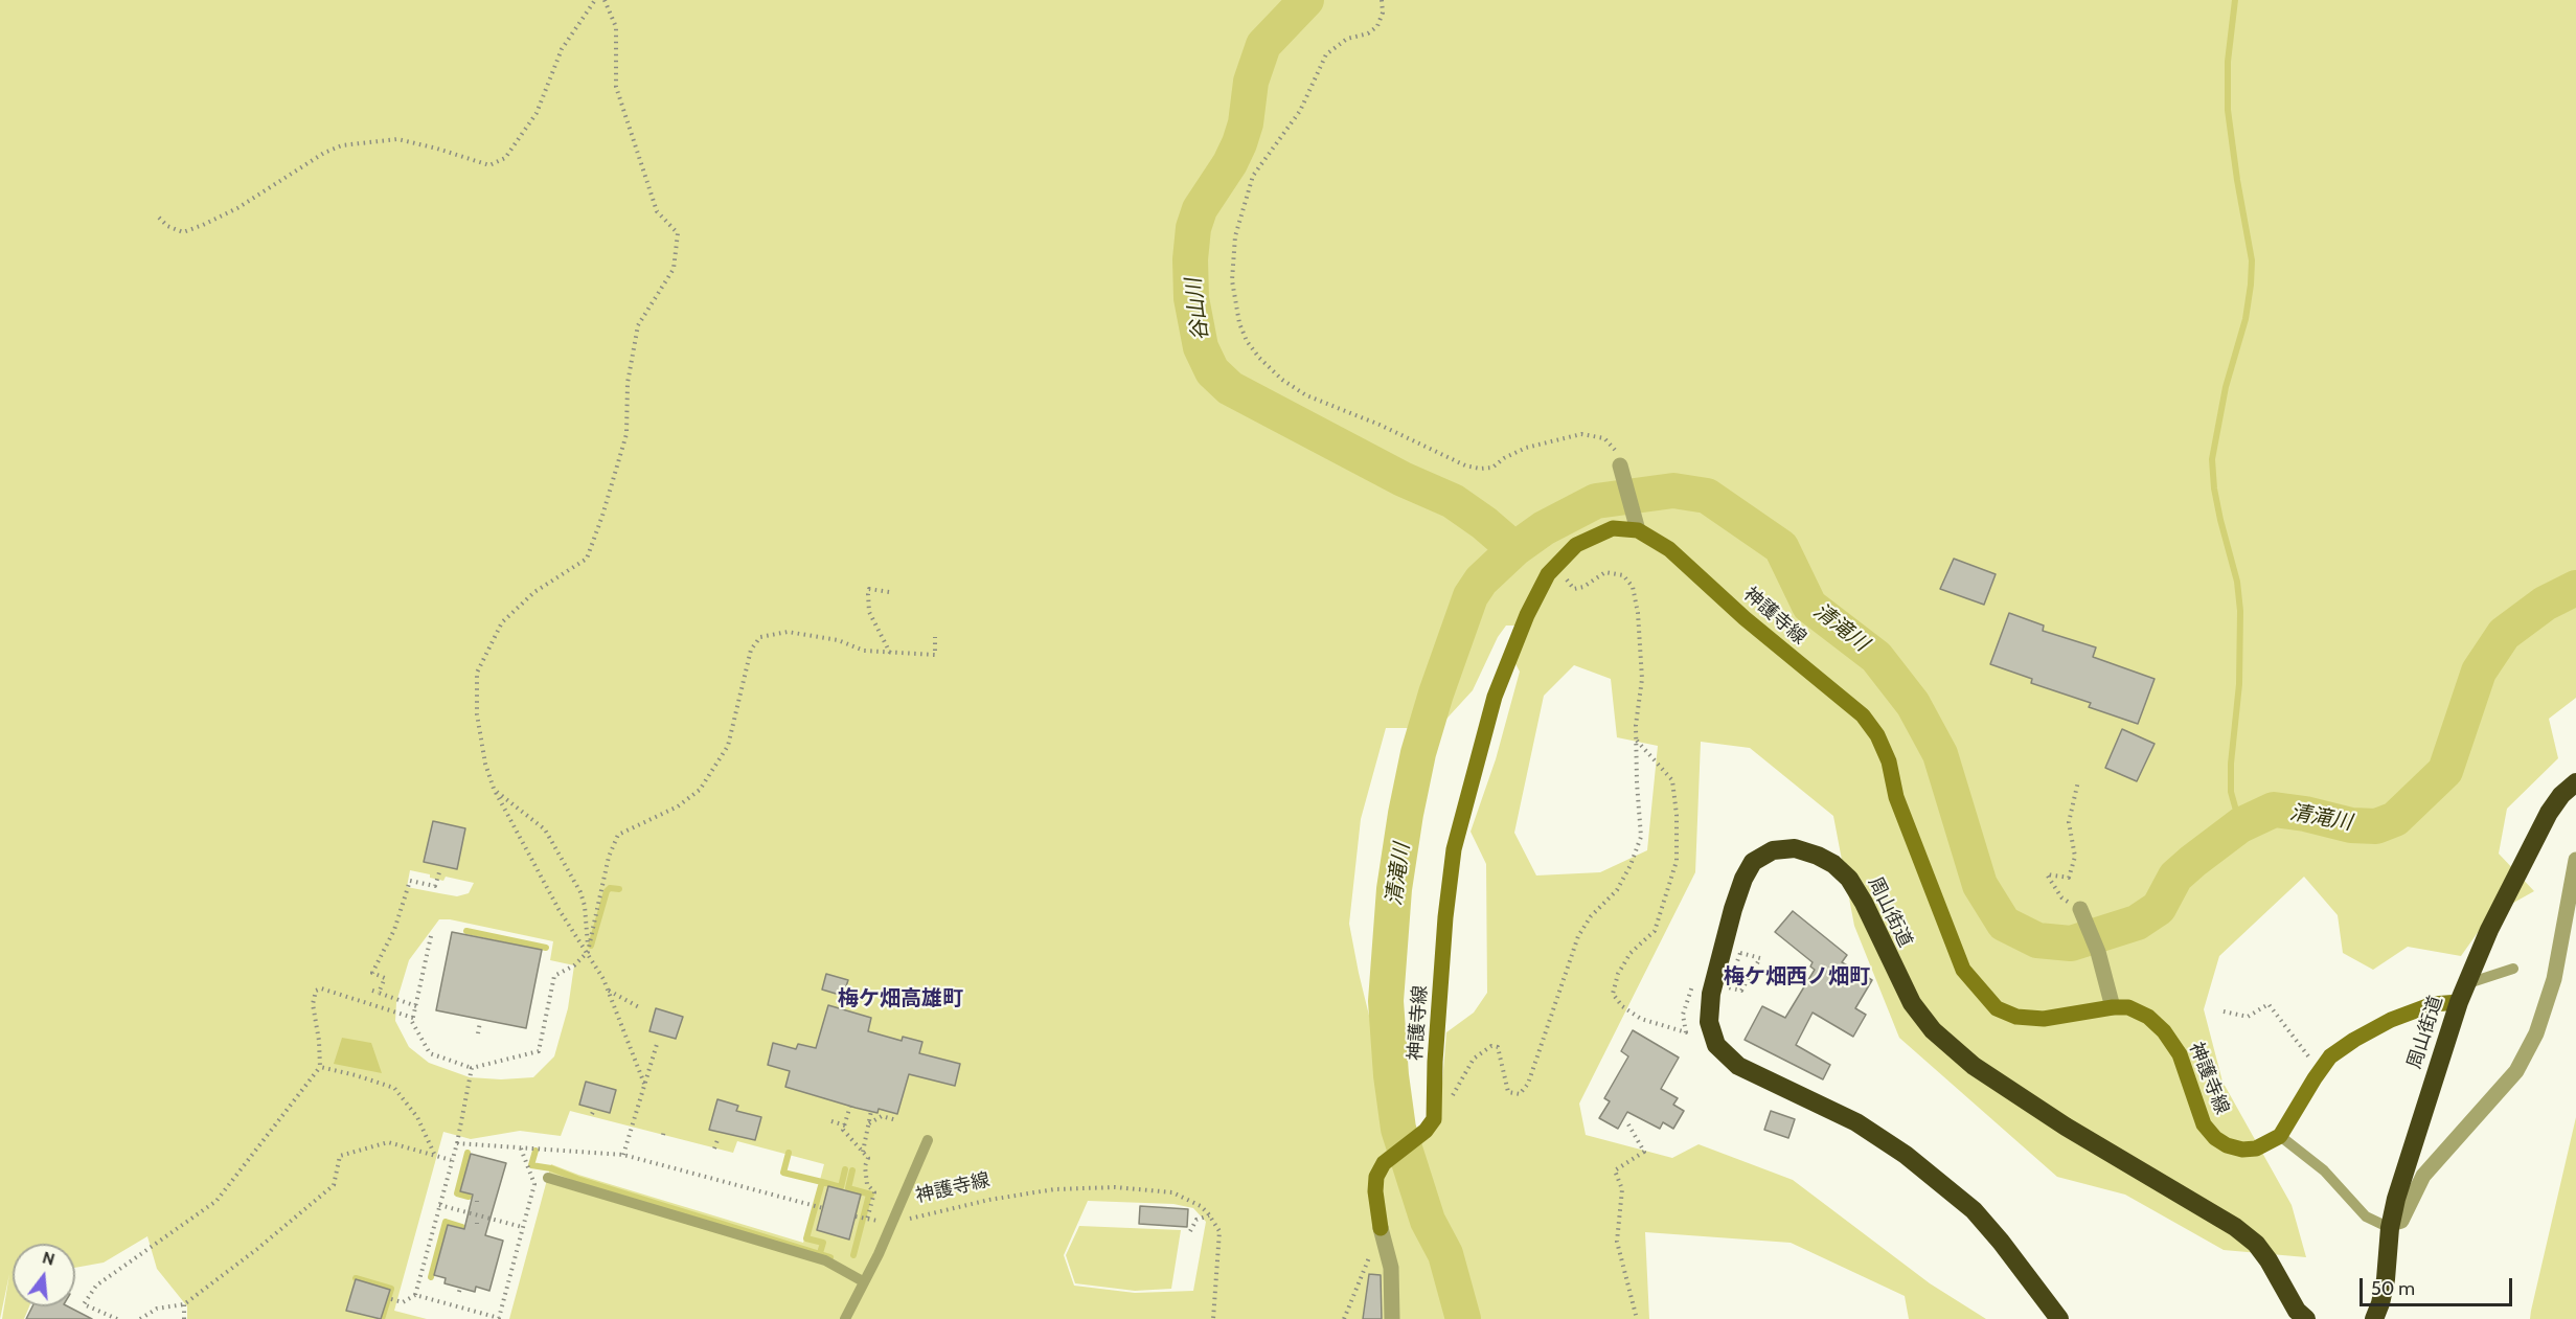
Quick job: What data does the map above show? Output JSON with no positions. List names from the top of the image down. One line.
{"streets":{"highway":["周山街道"],"main road":["神護寺線"]},"districts":["梅ケ畑西ノ畑町","梅ケ畑高雄町"],"water":["谷山川","清滝川"],"scale_bar":"50 m","north":"top"}
